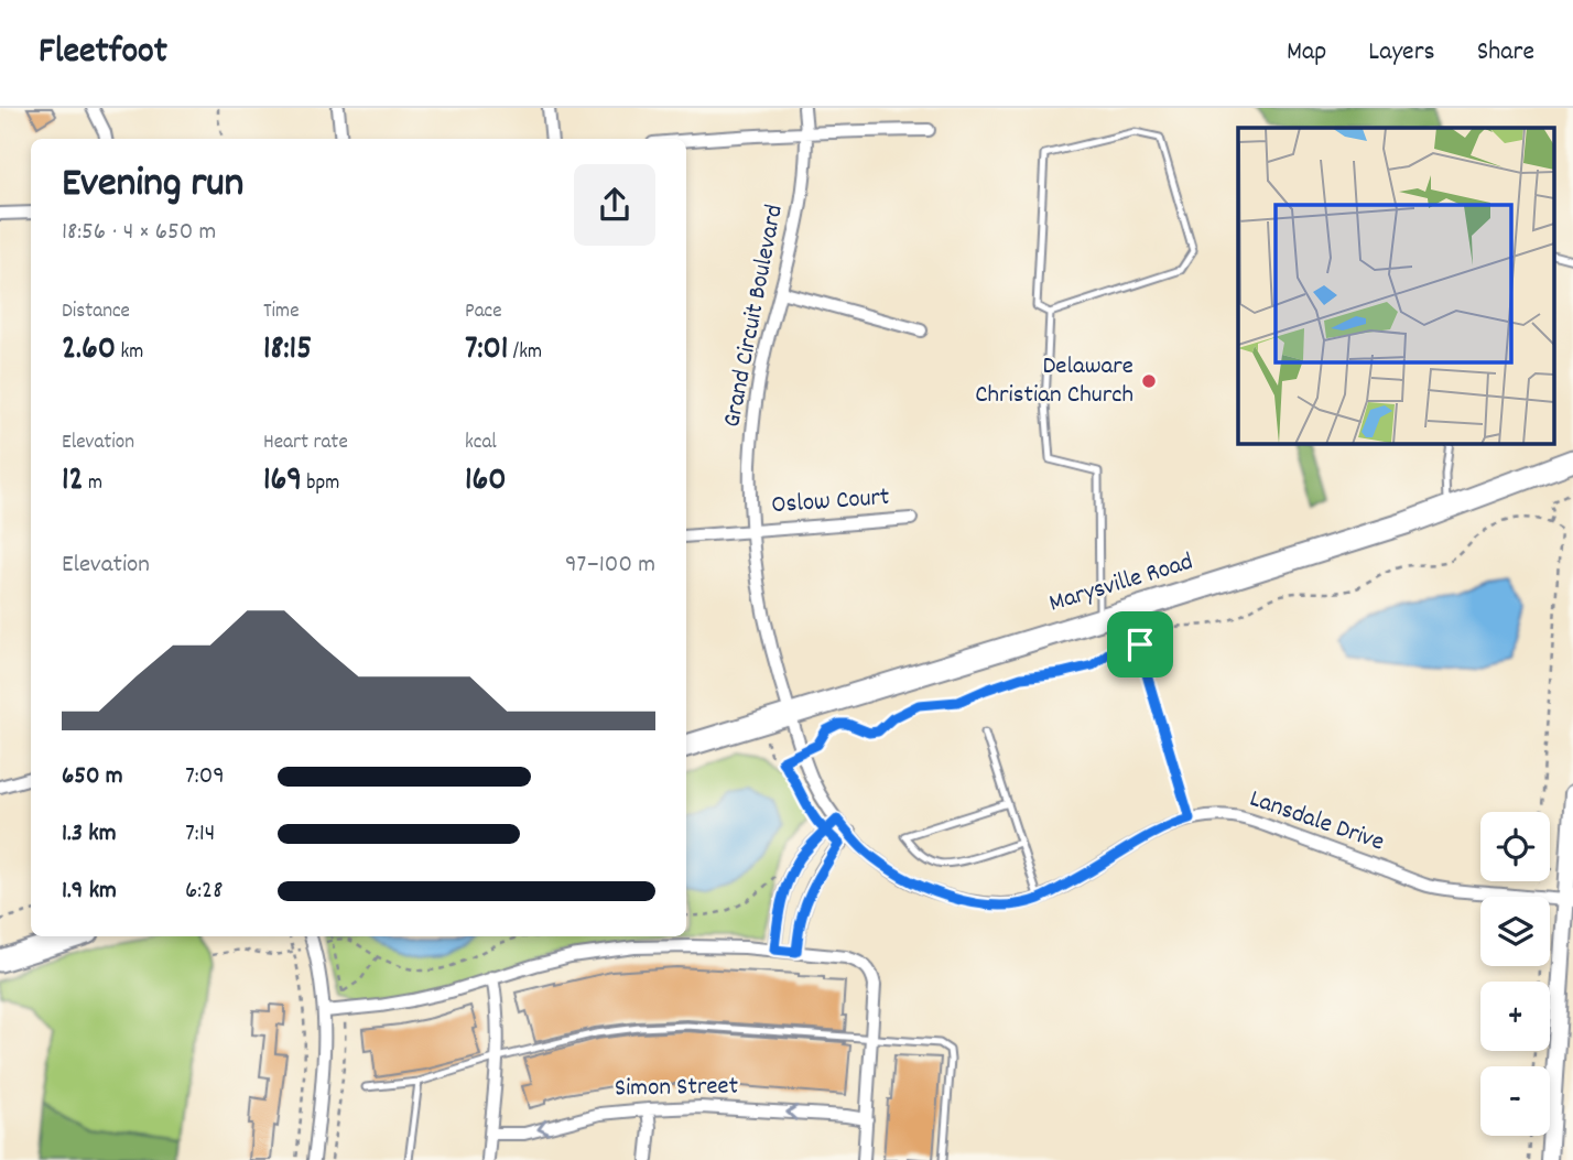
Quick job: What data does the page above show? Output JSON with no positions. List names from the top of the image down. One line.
{"streets":{"highway":["Marysville Road"],"street":["Grand Circuit Boulevard","Oslow Court","Lansdale Drive","Simon Street"]},"crossings":[["Grand Circuit Boulevard","Oslow Court"],["Grand Circuit Boulevard","Marysville Road"],["Grand Circuit Boulevard","Lansdale Drive"],["Marysville Road","Lansdale Drive"]],"one_way":["Simon Street"],"places":["Delaware Christian Church"],"page":{"header":"Fleetfoot","nav":["Map","Layers","Share"],"heading":["Evening run","18:56 · 4 × 650 m"],"stats":[["Distance","2.60 km"],["Time","18:15"],["Pace","7:01 /km"],["Elevation","12 m"],["Heart rate","169 bpm"],["kcal","160"]],"chart":["Elevation","97–100 m"],"list":[{"name":"650 m","note":"7:09"},{"name":"1.3 km","note":"7:14"},{"name":"1.9 km","note":"6:28"}],"map_buttons":["+","−"]}}
